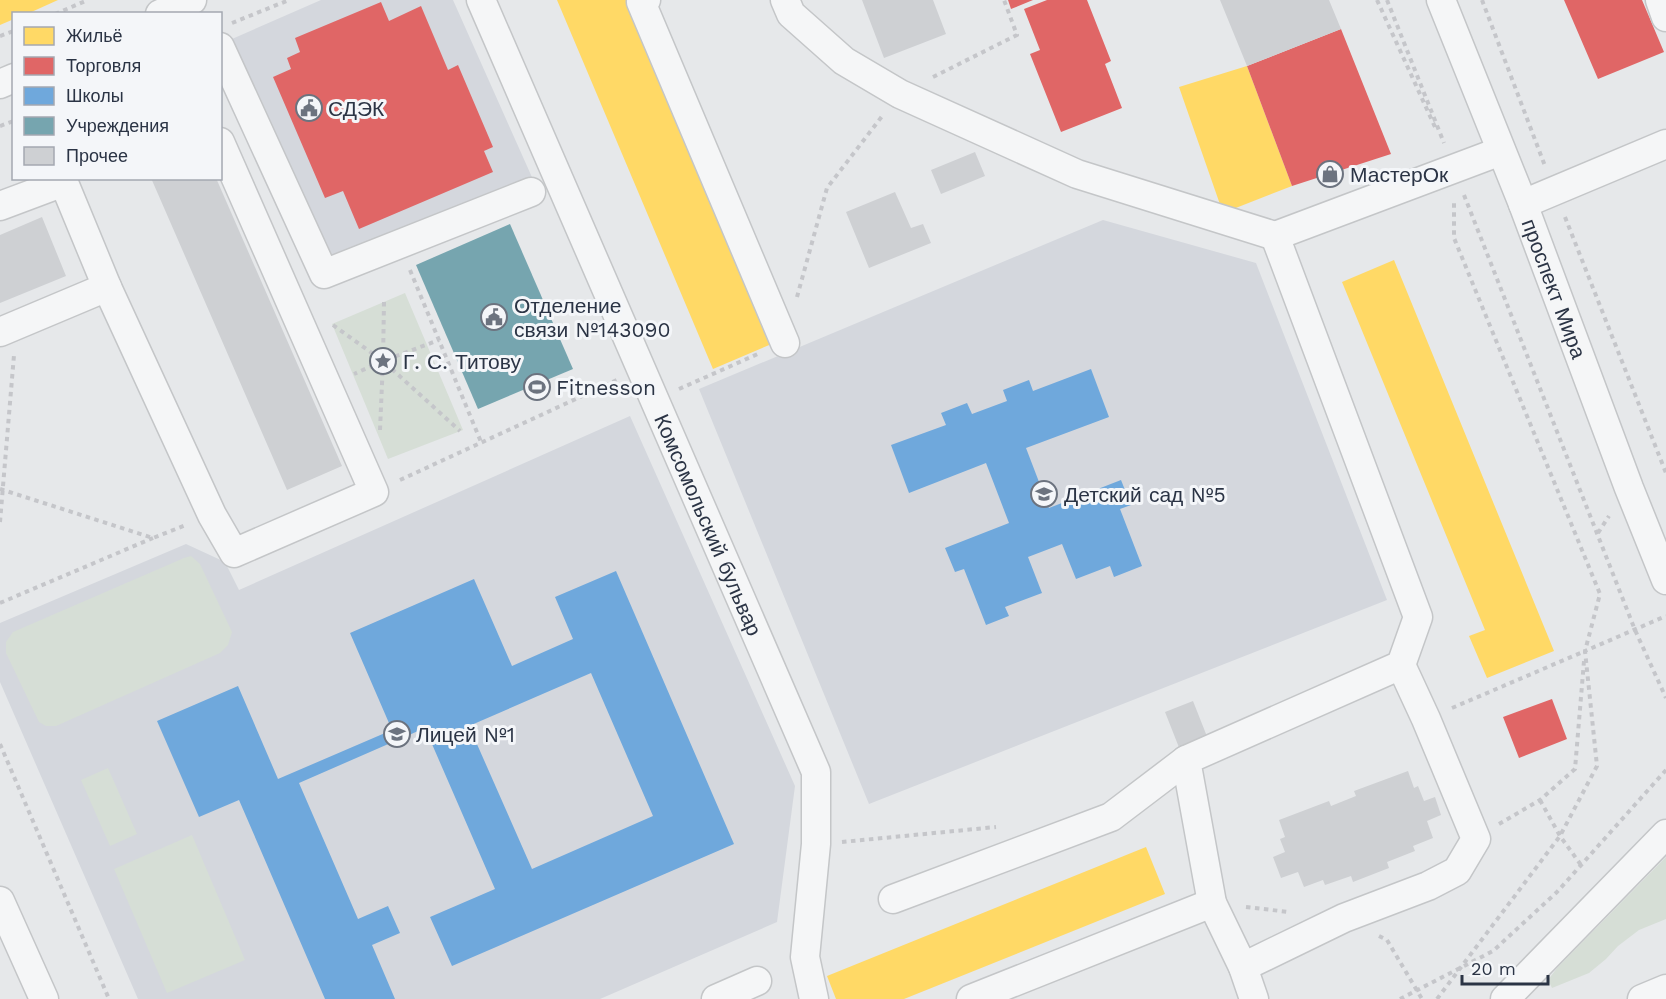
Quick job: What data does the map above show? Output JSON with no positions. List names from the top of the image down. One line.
{"streets":{"street":["проспект Мира","Комсомольский бульвар"]},"places":{"public building":["СДЭК","Отделение связи №143090"],"shop":["МастерОк"],"place":["Г. С. Титову"],"sports":["Fitnesson"],"school or university":["Детский сад №5","Лицей №1"]},"legend":["Жильё","Торговля","Школы","Учреждения","Прочее"],"scale_bar":"20 m"}
